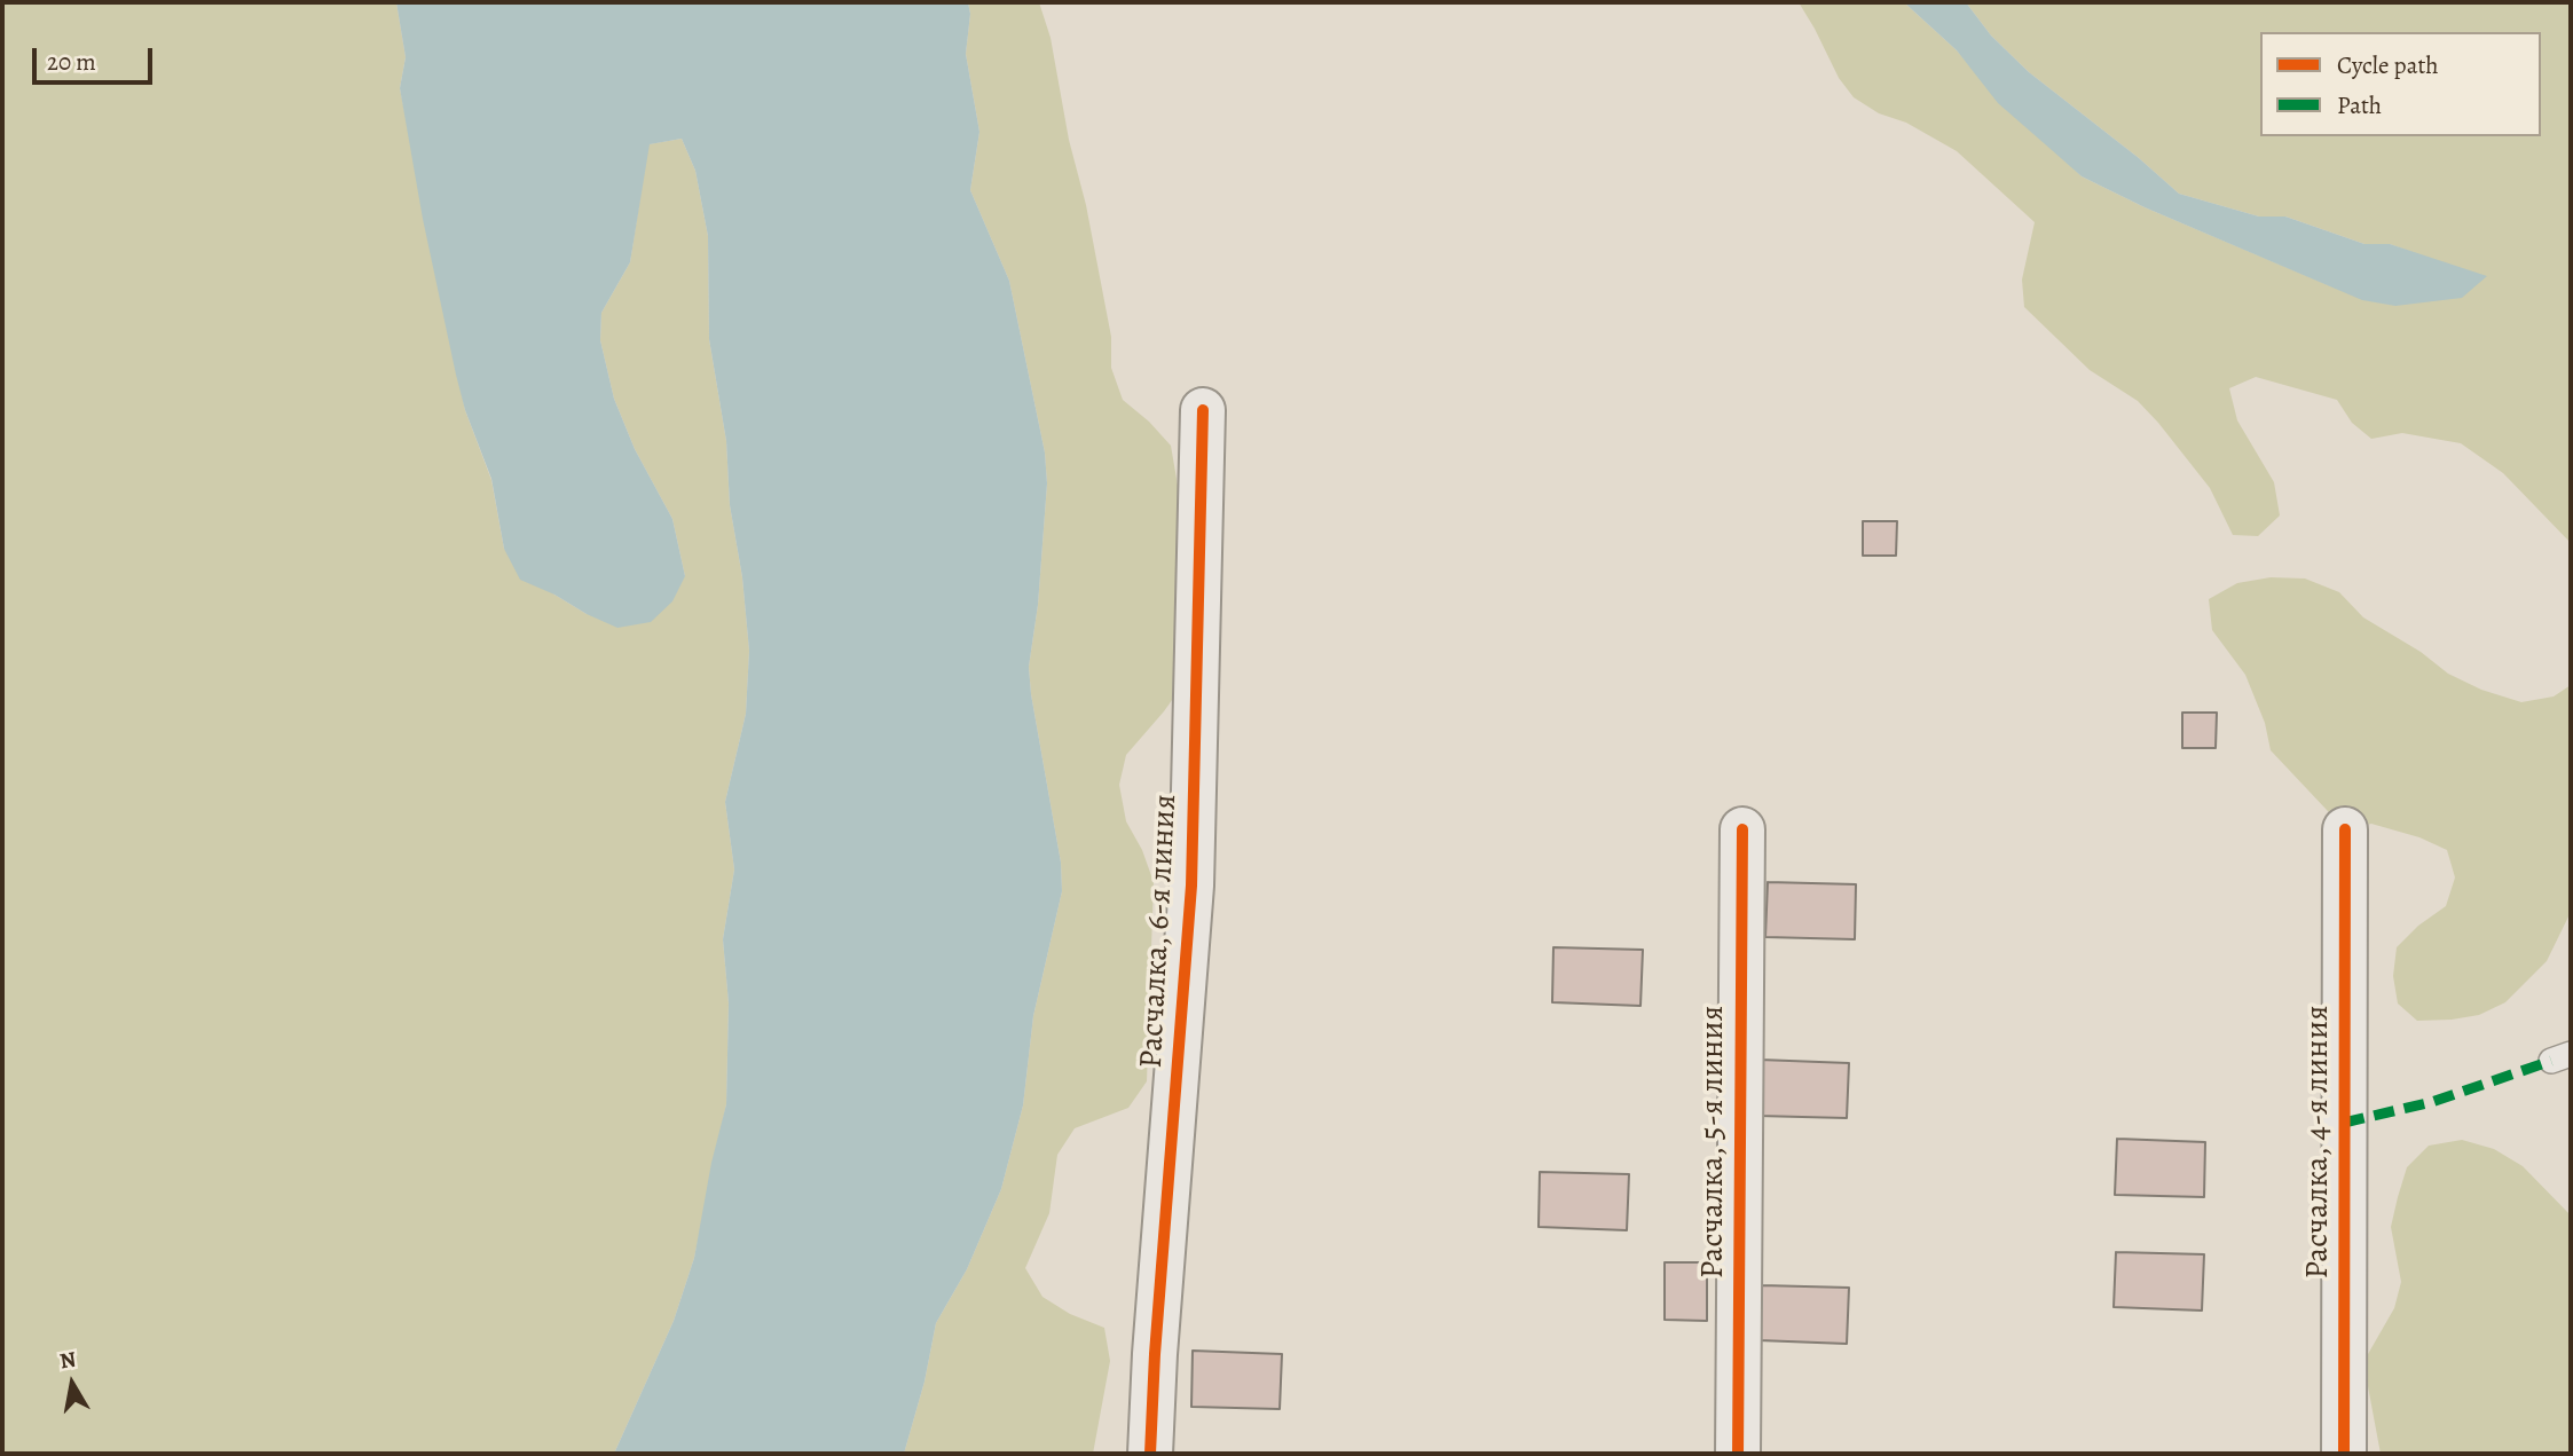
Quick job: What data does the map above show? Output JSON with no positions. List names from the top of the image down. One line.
{"streets":{"street":["Расчалка, 6-я линия","Расчалка, 5-я линия","Расчалка, 4-я линия"]},"legend":["Cycle path","Path"],"scale_bar":"20 m","north":"top"}
